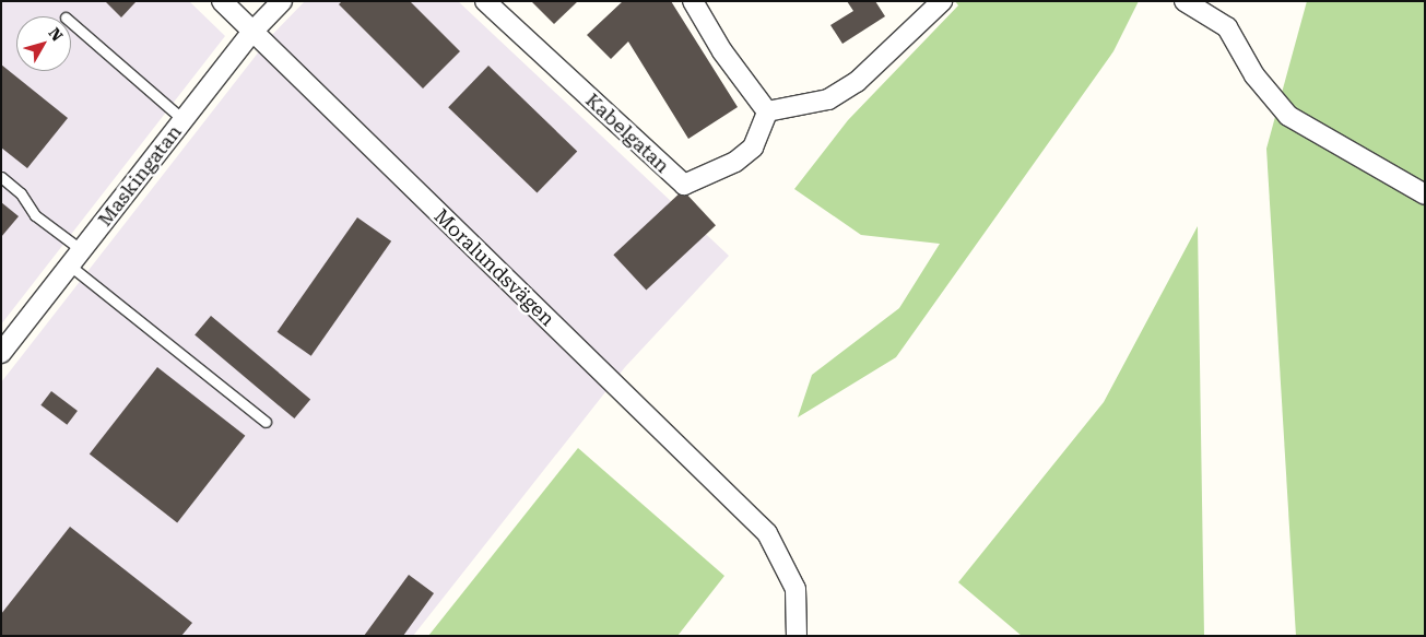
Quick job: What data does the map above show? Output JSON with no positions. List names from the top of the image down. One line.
{"streets":{"street":["Kabelgatan","Maskingatan","Moralundsvägen"]},"crossings":[["Maskingatan","Moralundsvägen"]],"north":"top right"}
